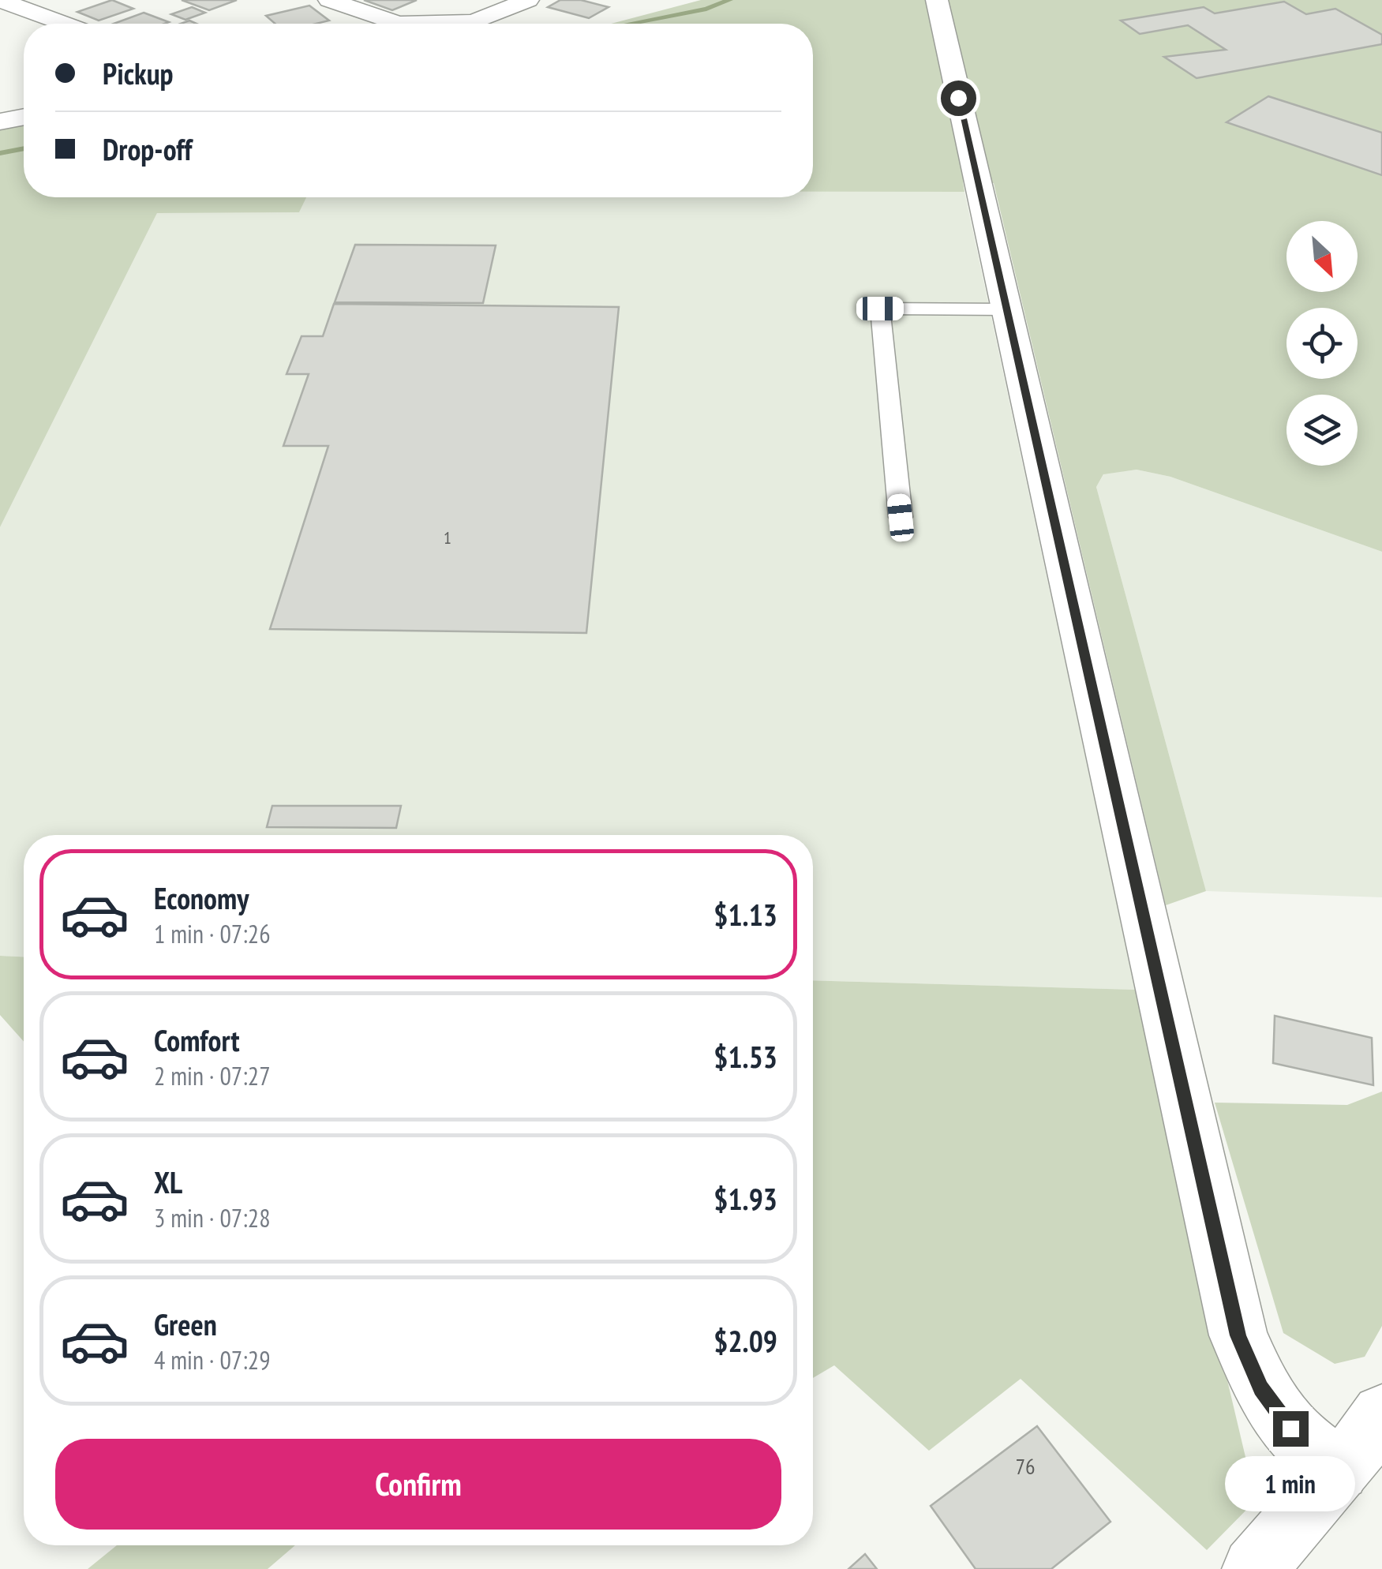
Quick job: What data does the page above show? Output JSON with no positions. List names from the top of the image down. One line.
{"house_numbers":["1","76"],"north":"bottom right","page":{"banner":["Pickup","Drop-off"],"list":[{"name":"Economy","note":"1 min · 07:26","value":"$1.13"},{"name":"Comfort","note":"2 min · 07:27","value":"$1.53"},{"name":"XL","note":"3 min · 07:28","value":"$1.93"},{"name":"Green","note":"4 min · 07:29","value":"$2.09"}],"buttons":"Confirm","bubble":"1 min"}}
